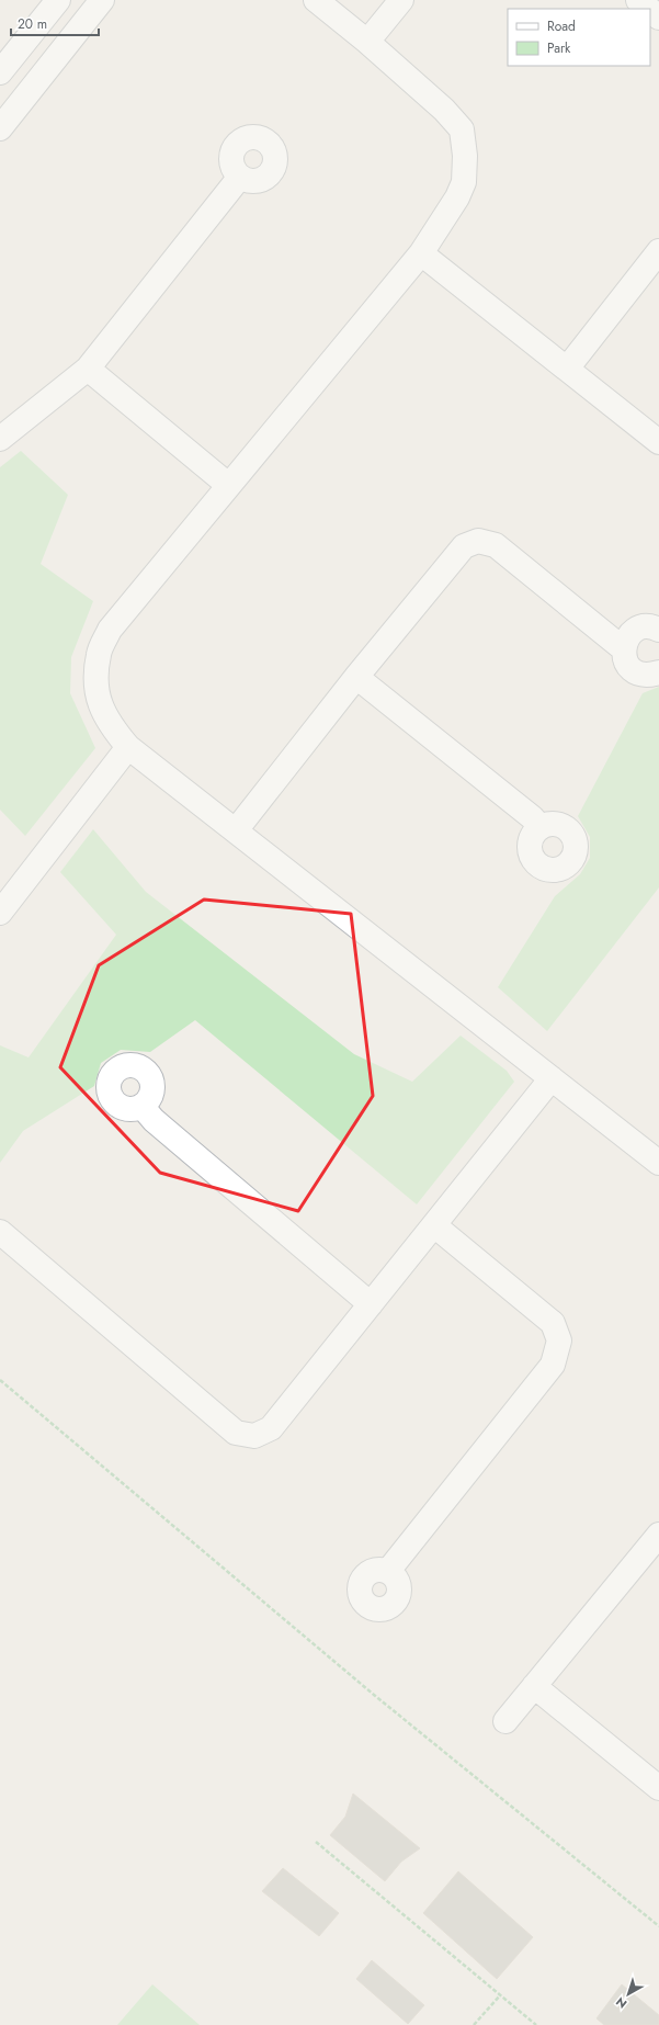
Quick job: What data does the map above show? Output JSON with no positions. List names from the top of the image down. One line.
{"legend":["Road","Park"],"scale_bar":"20 m","north":"bottom left"}
